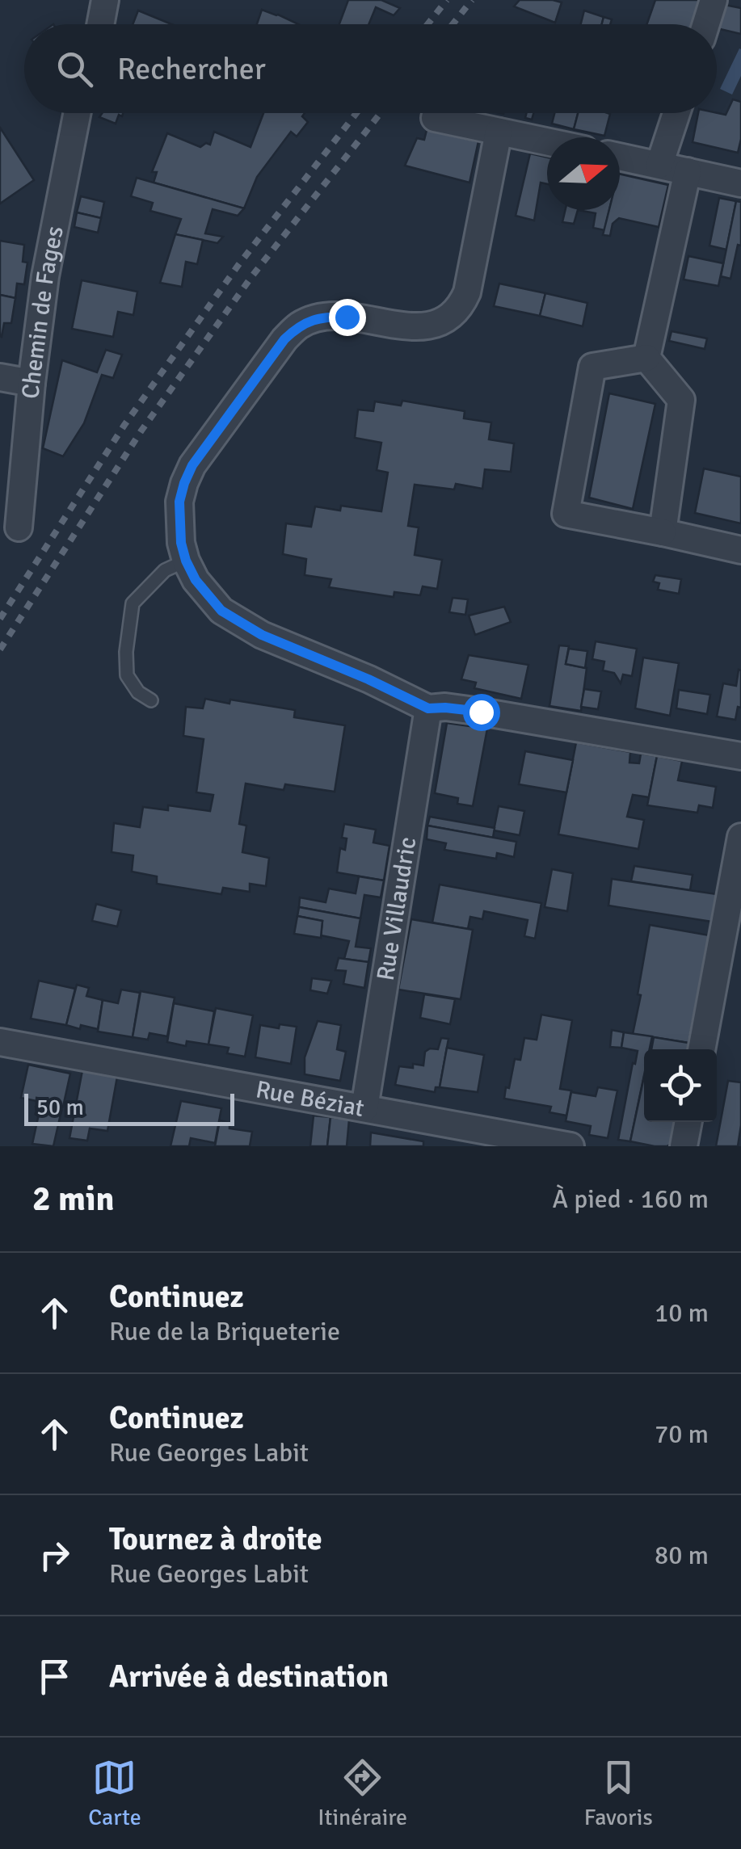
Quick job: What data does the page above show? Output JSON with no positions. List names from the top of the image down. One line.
{"streets":{"street":["Chemin de Fages","Rue Villaudric","Rue Béziat"]},"crossings":[["Rue Villaudric","Rue Béziat"]],"scale_bar":"50 m","north":"right","page":{"search":"Rechercher","scale":"50 m","heading":["2 min","À pied · 160 m"],"list":[["Continuez","Rue de la Briqueterie","10 m"],["Continuez","Rue Georges Labit","70 m"],["Tournez à droite","Rue Georges Labit","80 m"],"Arrivée à destination"],"nav":["Carte","Itinéraire","Favoris"]}}
